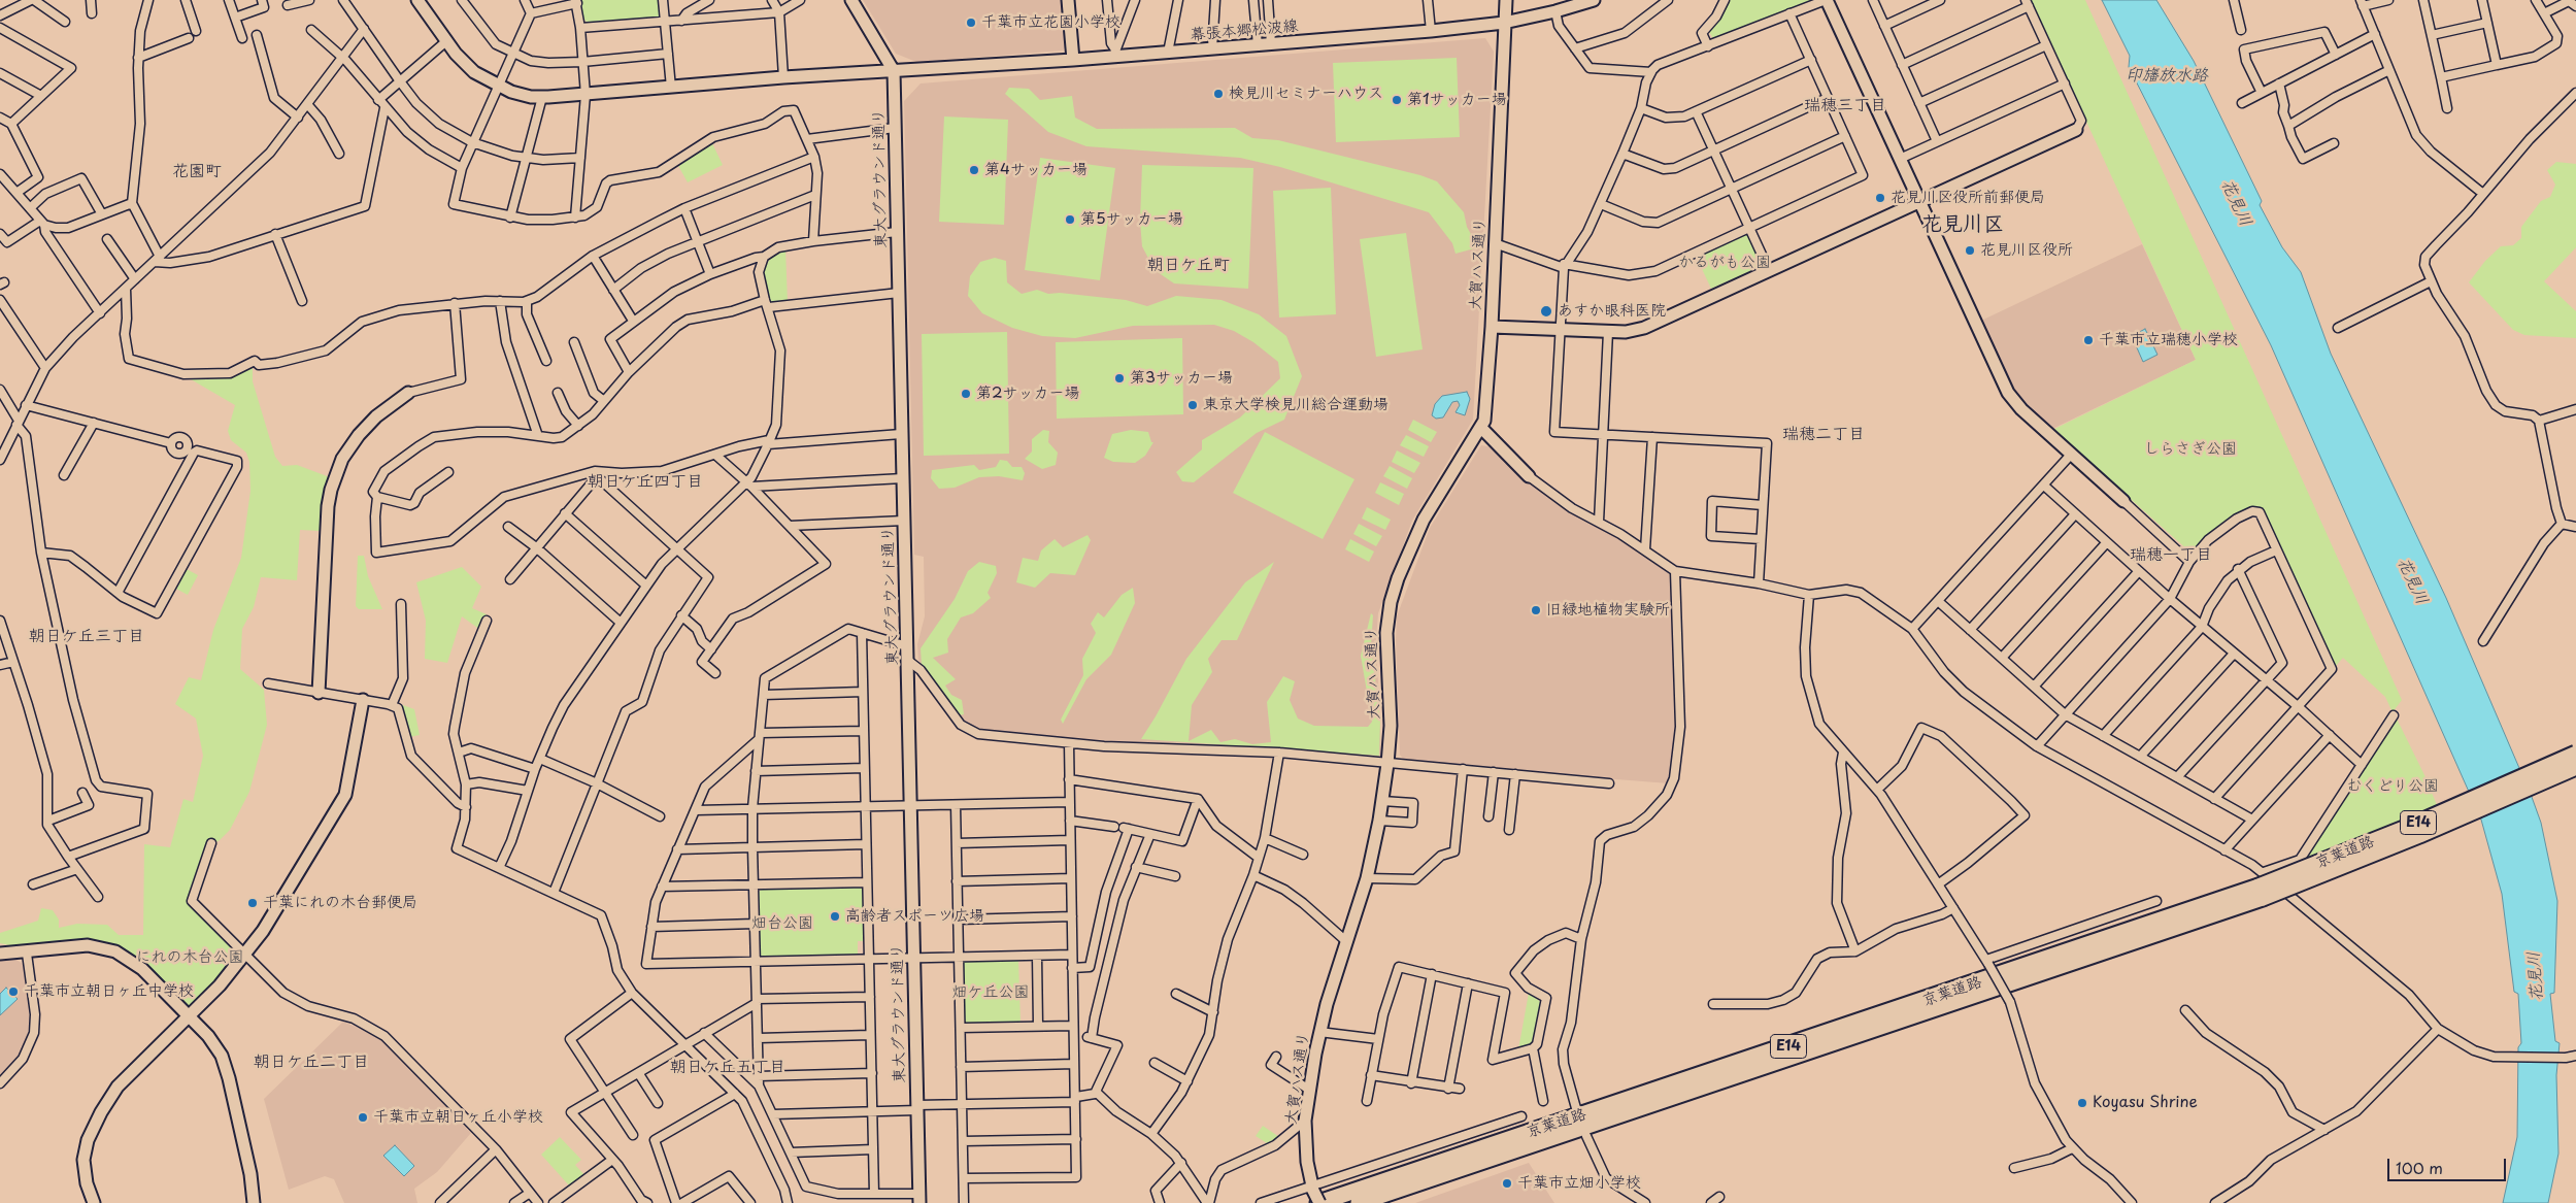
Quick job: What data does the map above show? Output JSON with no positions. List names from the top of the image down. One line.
{"streets":{"highway":["E14","京葉道路"],"street":["幕張本郷松波線","東大グラウンド通り","大賀ハス通り"]},"crossings":[["幕張本郷松波線","東大グラウンド通り"],["幕張本郷松波線","大賀ハス通り"],["大賀ハス通り","京葉道路"]],"districts":["瑞穂三丁目","花園町","花見川区","朝日ケ丘町","瑞穂二丁目","朝日ケ丘四丁目","瑞穂一丁目","朝日ケ丘三丁目","朝日ケ丘二丁目","朝日ケ丘五丁目"],"water":["印旛放水路","花見川"],"parks":["かるがも公園","しらさぎ公園","むくどり公園","畑台公園","にれの木台公園","畑ケ丘公園"],"places":["千葉市立花園小学校","検見川セミナーハウス","第1サッカー場","第4サッカー場","花見川区役所前郵便局","第5サッカー場","花見川区役所","あすか眼科医院","千葉市立瑞穂小学校","第3サッカー場","第2サッカー場","東京大学検見川総合運動場","旧緑地植物実験所","千葉にれの木台郵便局","高齢者スポーツ広場","千葉市立朝日ヶ丘中学校","Koyasu Shrine","千葉市立朝日ヶ丘小学校","千葉市立畑小学校"],"scale_bar":"100 m"}
